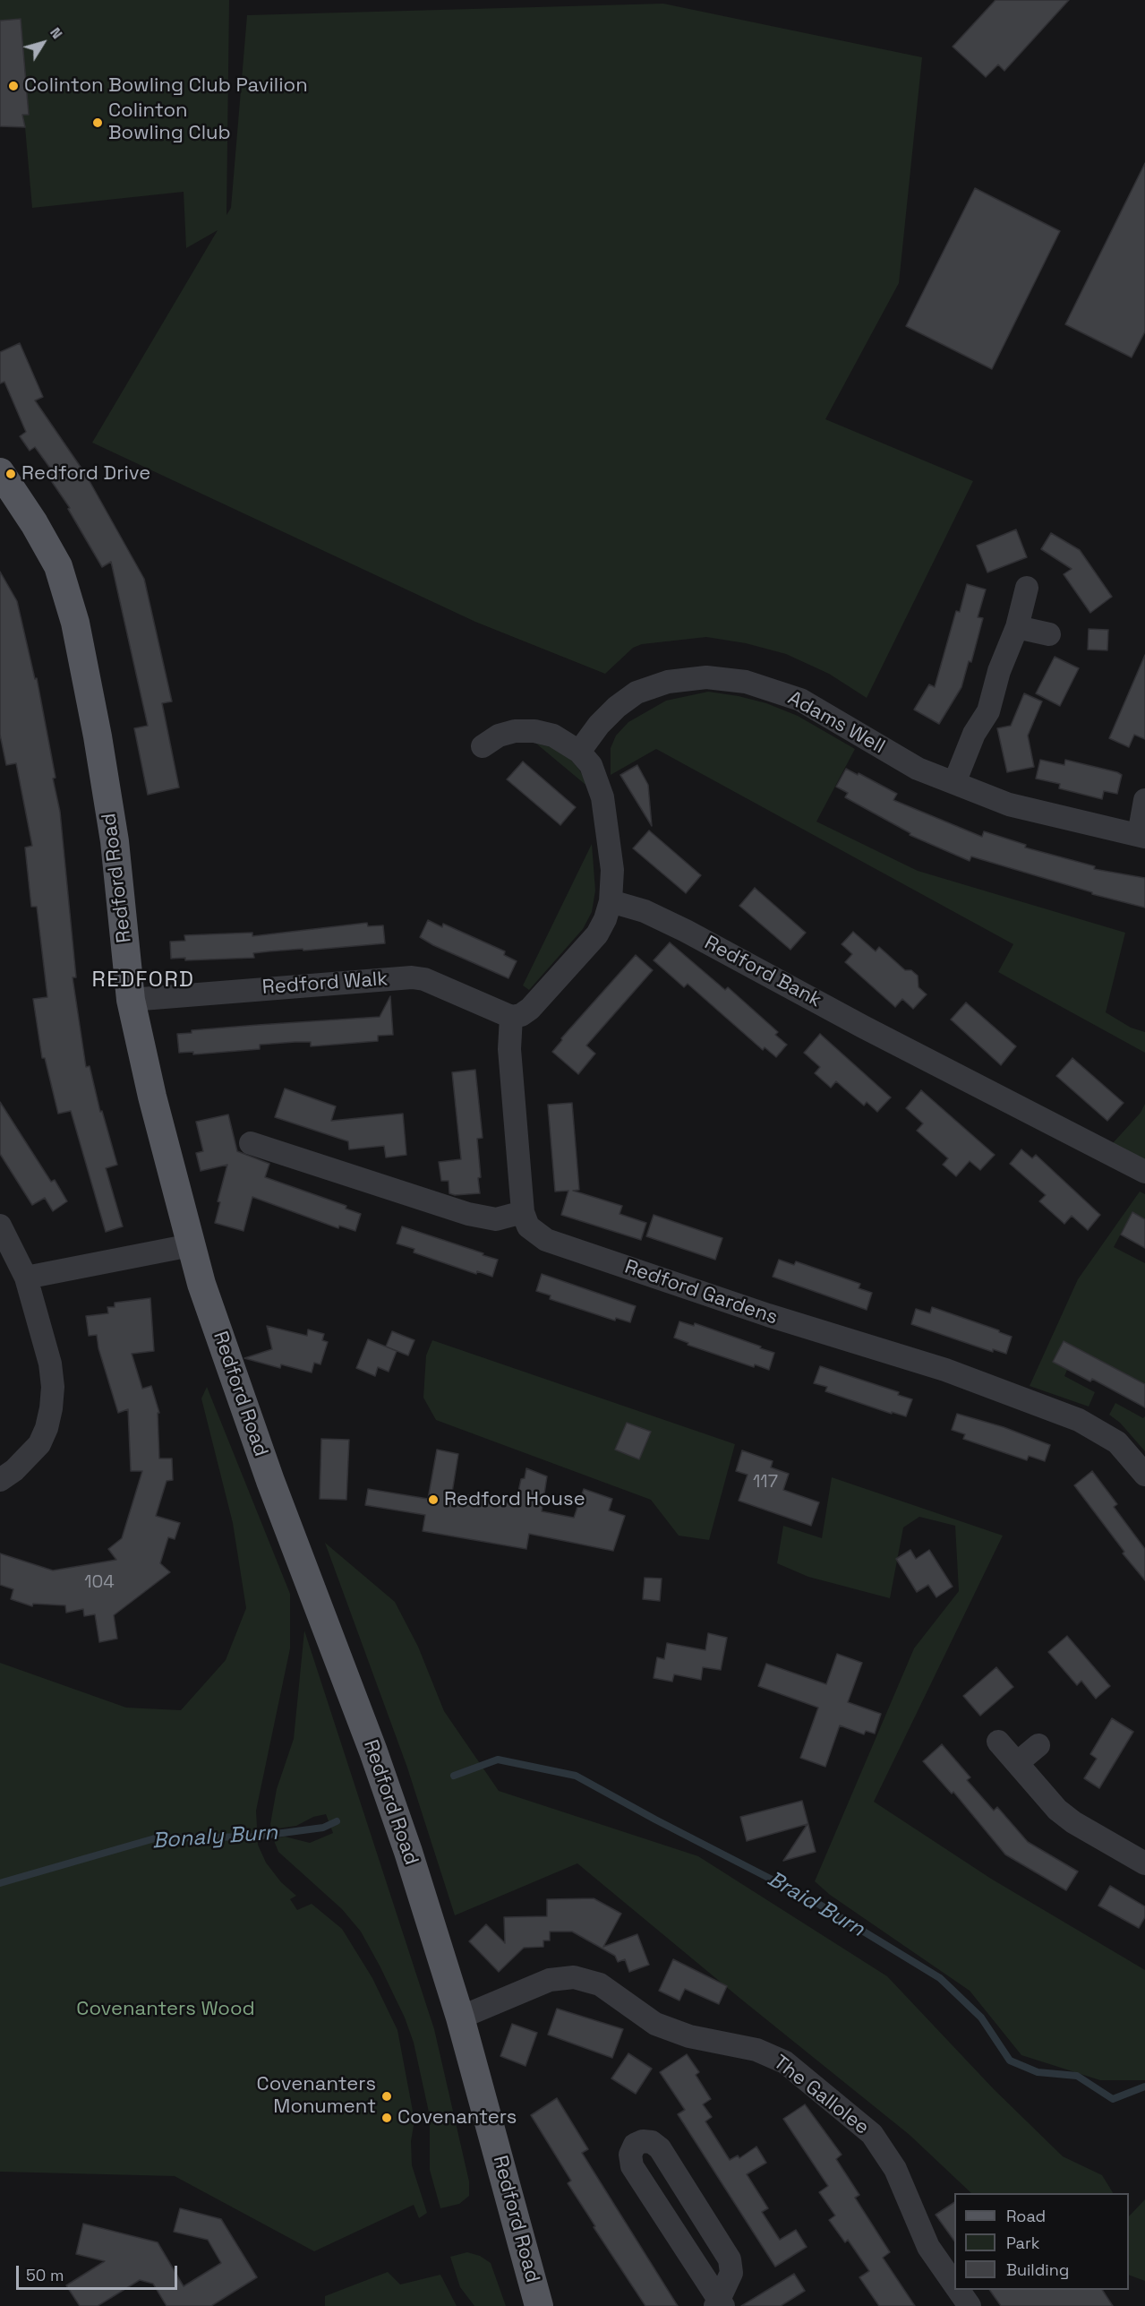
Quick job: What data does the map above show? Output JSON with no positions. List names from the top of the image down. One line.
{"streets":{"main road":["Redford Road"],"street":["Adams Well","Redford Bank","Redford Walk","Redford Gardens","The Gallolee"]},"crossings":[["Redford Road","Redford Walk"],["Redford Road","The Gallolee"]],"districts":["REDFORD"],"water":["Bonaly Burn","Braid Burn"],"parks":["Covenanters Wood"],"places":["Colinton Bowling Club Pavilion","Colinton Bowling Club","Redford Drive","Redford House","Covenanters Monument","Covenanters"],"house_numbers":["117","104"],"legend":["Road","Park","Building"],"scale_bar":"50 m","north":"top right"}
